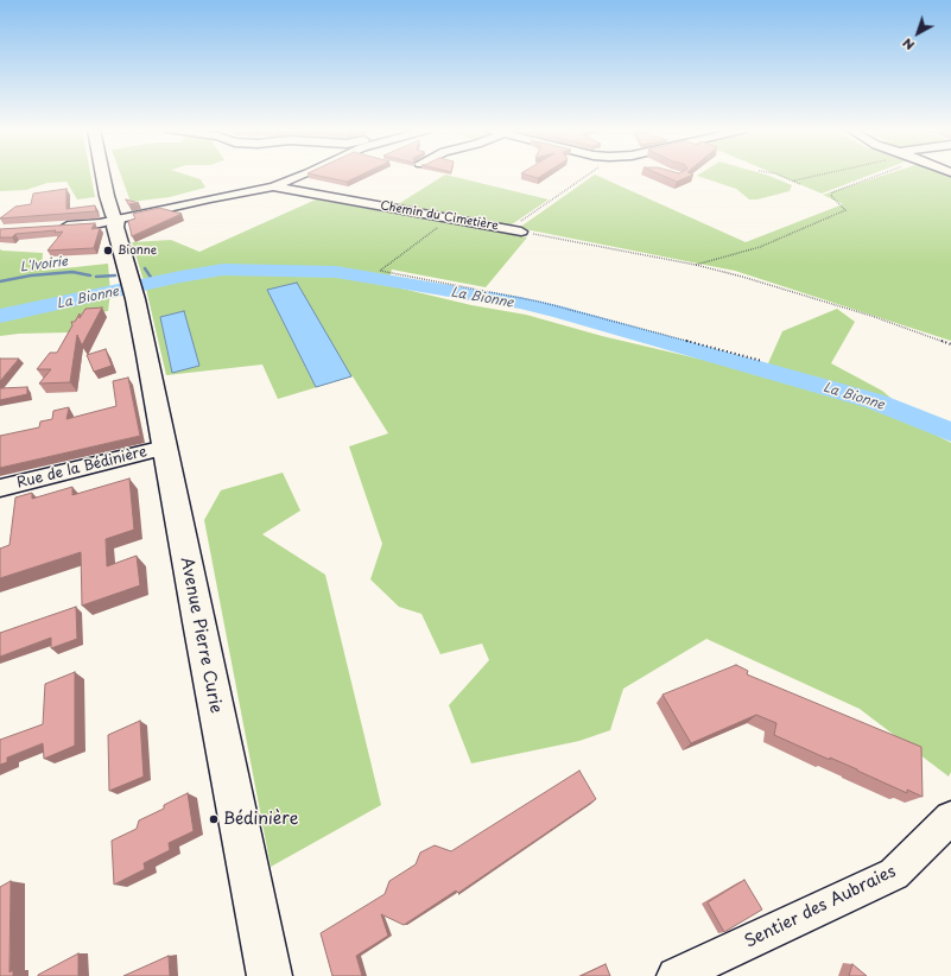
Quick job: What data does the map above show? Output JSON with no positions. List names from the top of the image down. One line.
{"streets":{"main road":["Avenue Pierre Curie"],"street":["Chemin du Cimetière","Rue de la Bédinière","Sentier des Aubraies"]},"crossings":[["Rue de la Bédinière","Avenue Pierre Curie"]],"water":["L'Ivoirie","La Bionne"],"places":["Bionne","Bédinière"],"north":"bottom left"}
